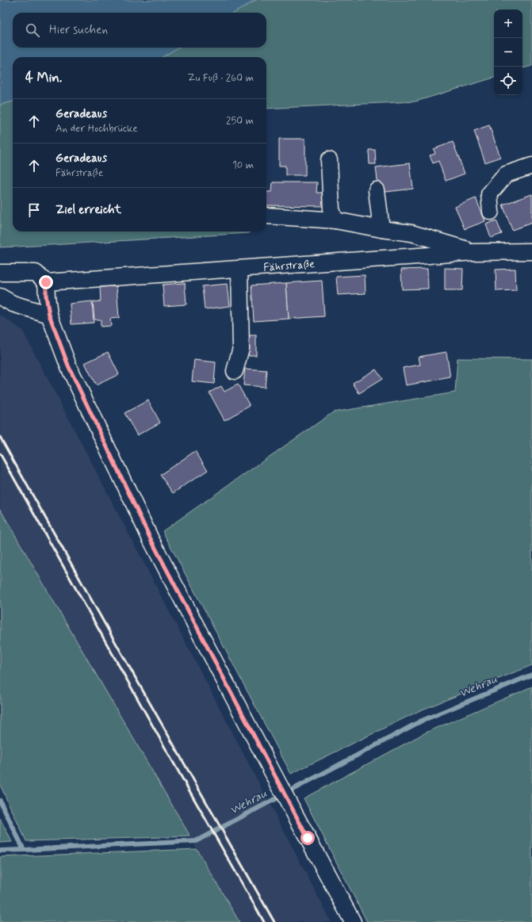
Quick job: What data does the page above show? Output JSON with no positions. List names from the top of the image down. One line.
{"streets":{"street":["Fährstraße"]},"water":["Wehrau"],"page":{"map_buttons":["+","−"],"search":"Hier suchen","heading":["4 Min.","Zu Fuß · 260 m"],"list":[["Geradeaus","An der Hochbrücke","250 m"],["Geradeaus","Fährstraße","10 m"],"Ziel erreicht"]}}
